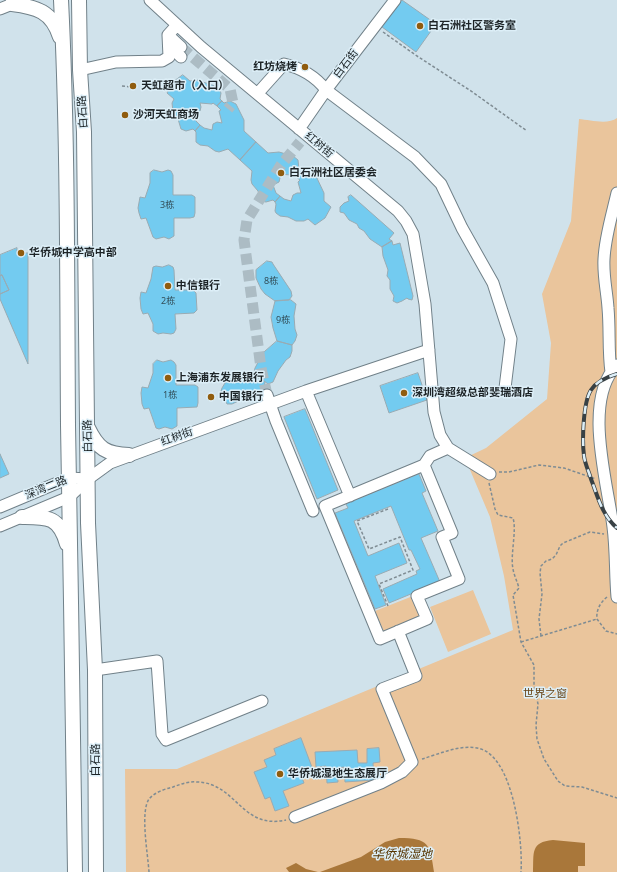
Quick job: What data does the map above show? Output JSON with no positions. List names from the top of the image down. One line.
{"streets":{"main road":["白石路"],"street":["白石街","红树街","深湾二路"]},"crossings":[["白石街","红树街"],["白石路","红树街"],["白石路","深湾二路"],["红树街","深湾二路"]],"water":["华侨城湿地"],"parks":["世界之窗"],"places":["白石洲社区警务室","红坊烧烤","天虹超市（入口）","沙河天虹商场","白石洲社区居委会","华侨城中学高中部","中信银行","上海浦东发展银行","深圳湾超级总部斐瑞酒店","中国银行","华侨城湿地生态展厅"],"house_numbers":["3栋","8栋","2栋","9栋","1栋"]}
